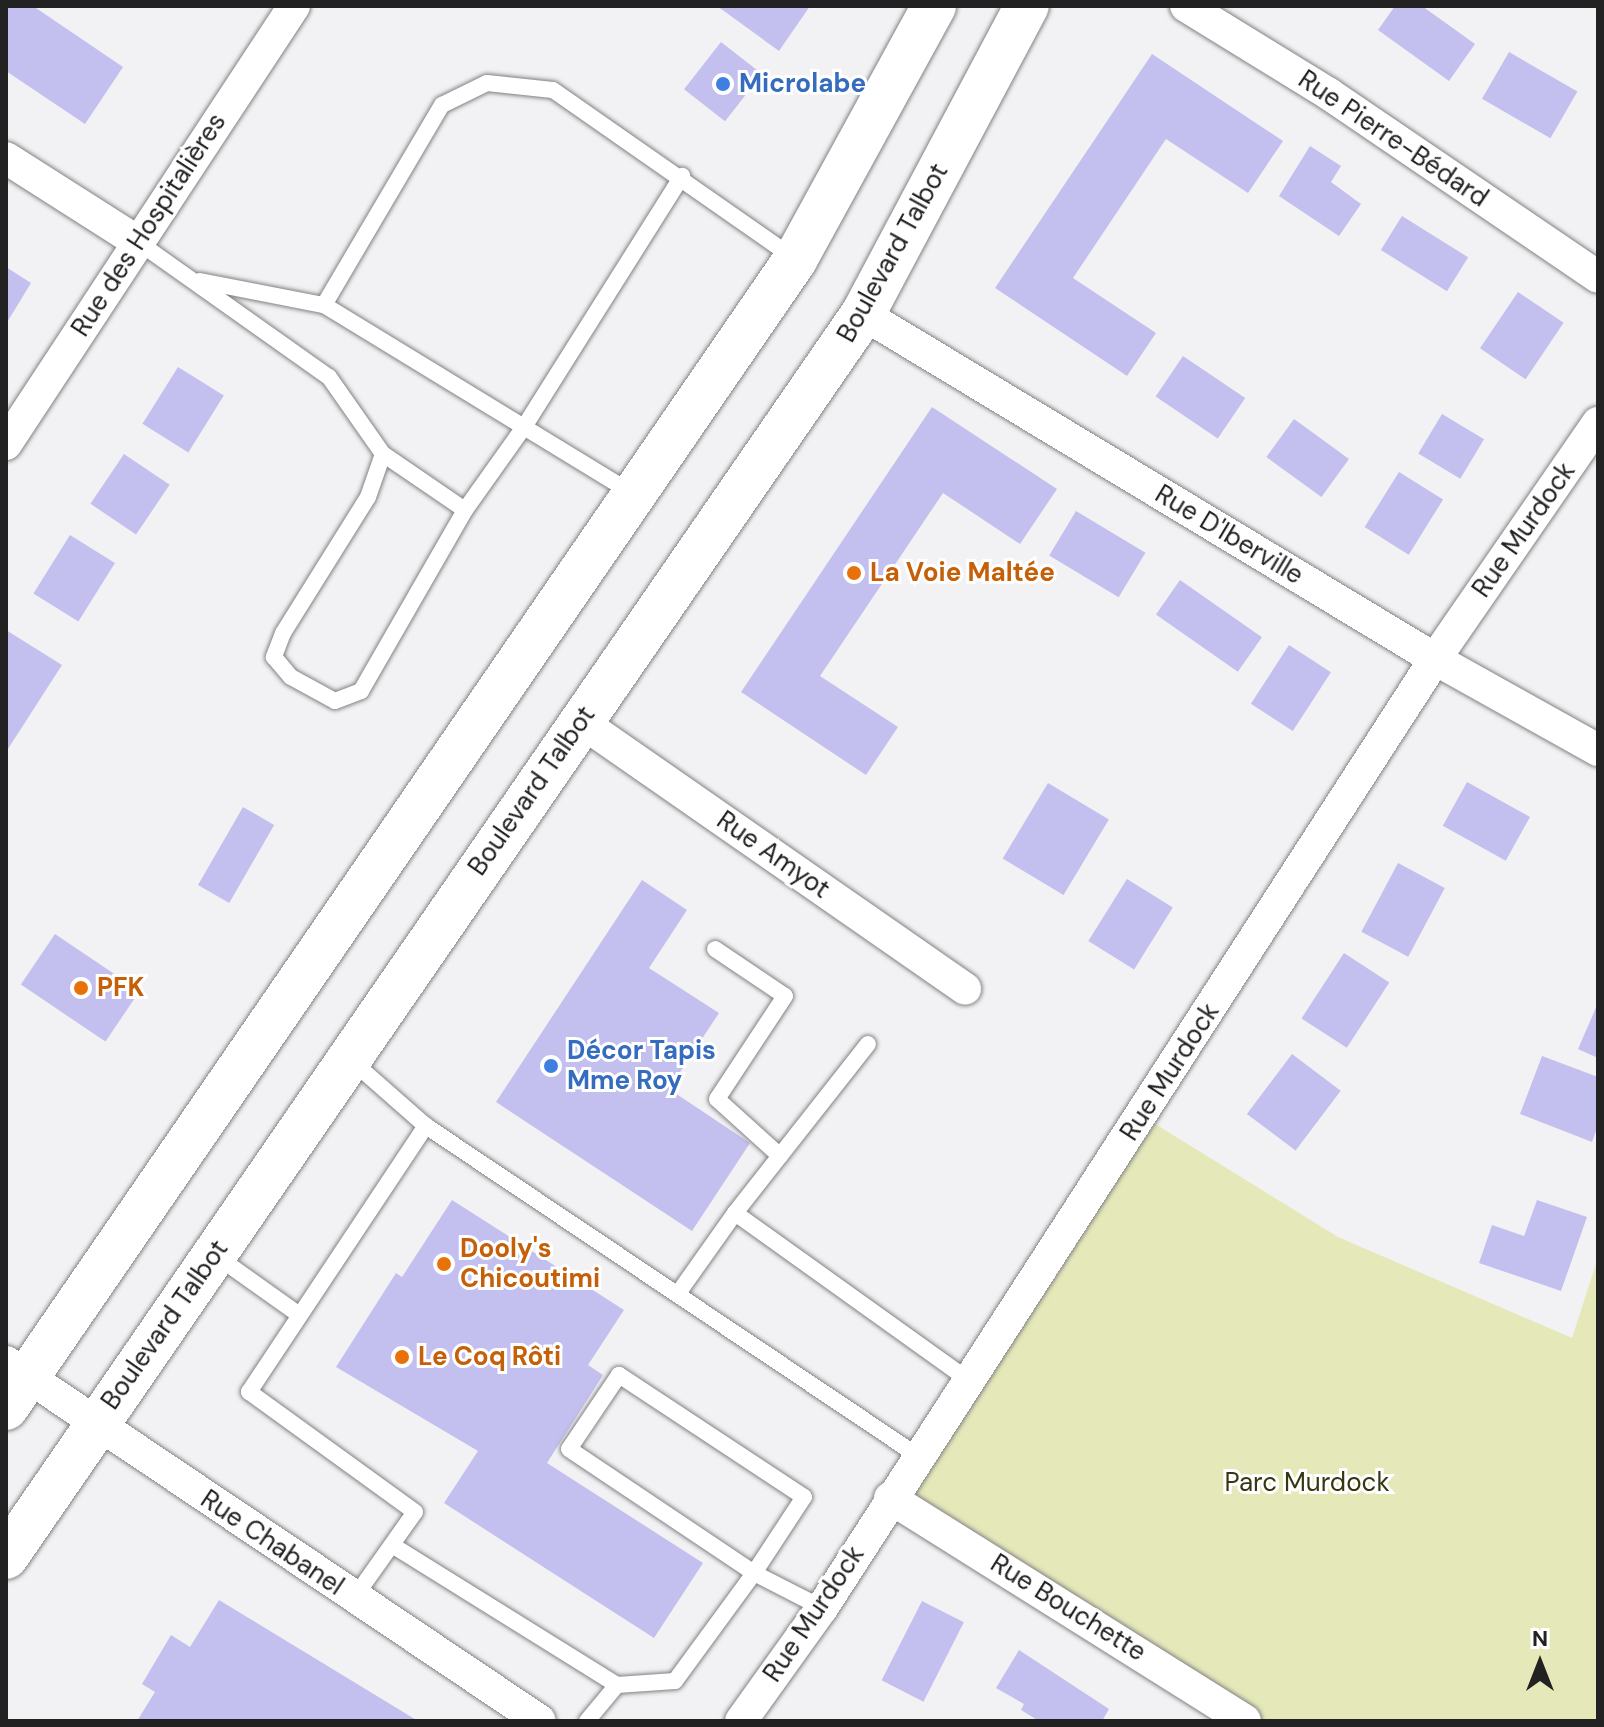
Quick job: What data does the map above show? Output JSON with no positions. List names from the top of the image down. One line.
{"streets":{"main road":["Boulevard Talbot"],"street":["Rue Pierre-Bédard","Rue des Hospitalières","Rue Murdock","Rue D'Iberville","Rue Amyot","Rue Chabanel","Rue Bouchette"]},"crossings":[["Boulevard Talbot","Rue D'Iberville"],["Boulevard Talbot","Rue Amyot"],["Boulevard Talbot","Rue Chabanel"],["Rue Murdock","Rue D'Iberville"],["Rue Murdock","Rue Bouchette"]],"parks":["Parc Murdock"],"places":["Microlabe","La Voie Maltée","PFK","Décor Tapis Mme Roy","Dooly's Chicoutimi","Le Coq Rôti"],"north":"top"}
